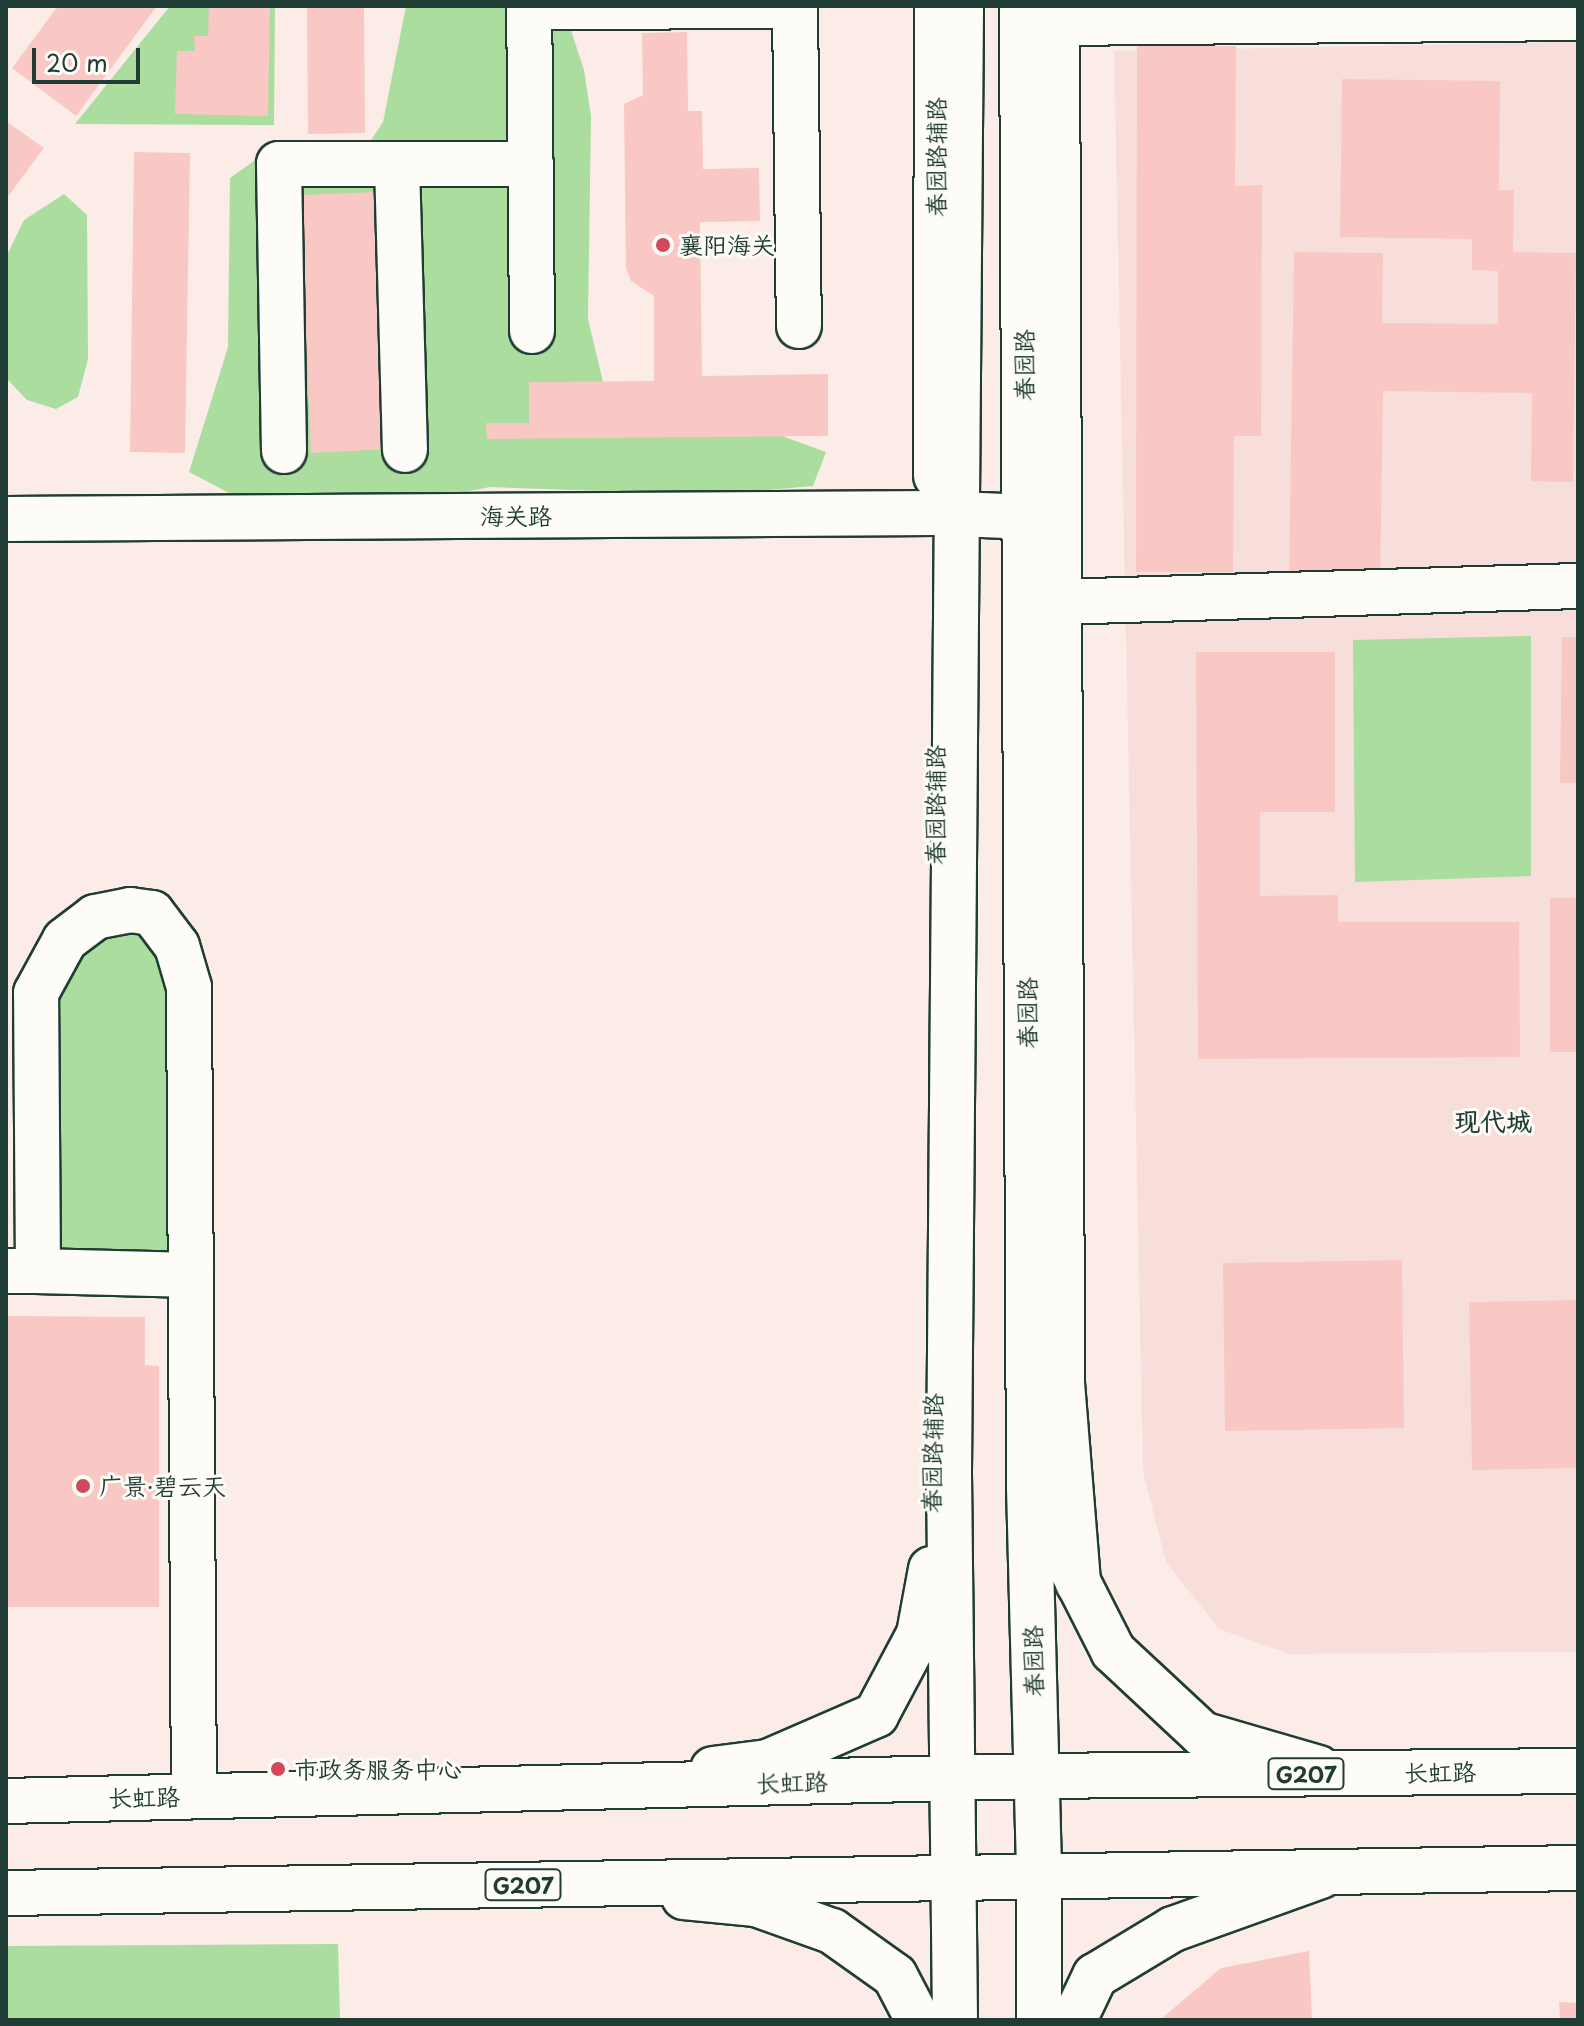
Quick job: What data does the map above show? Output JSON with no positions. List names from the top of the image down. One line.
{"streets":{"main road":["春园路辅路","春园路","海关路","长虹路","G207"]},"crossings":[["春园路辅路","海关路"],["春园路","海关路"],["春园路","长虹路"],["春园路","G207"]],"districts":["现代城"],"places":["襄阳海关","广景·碧云天","市政务服务中心"],"scale_bar":"20 m"}
